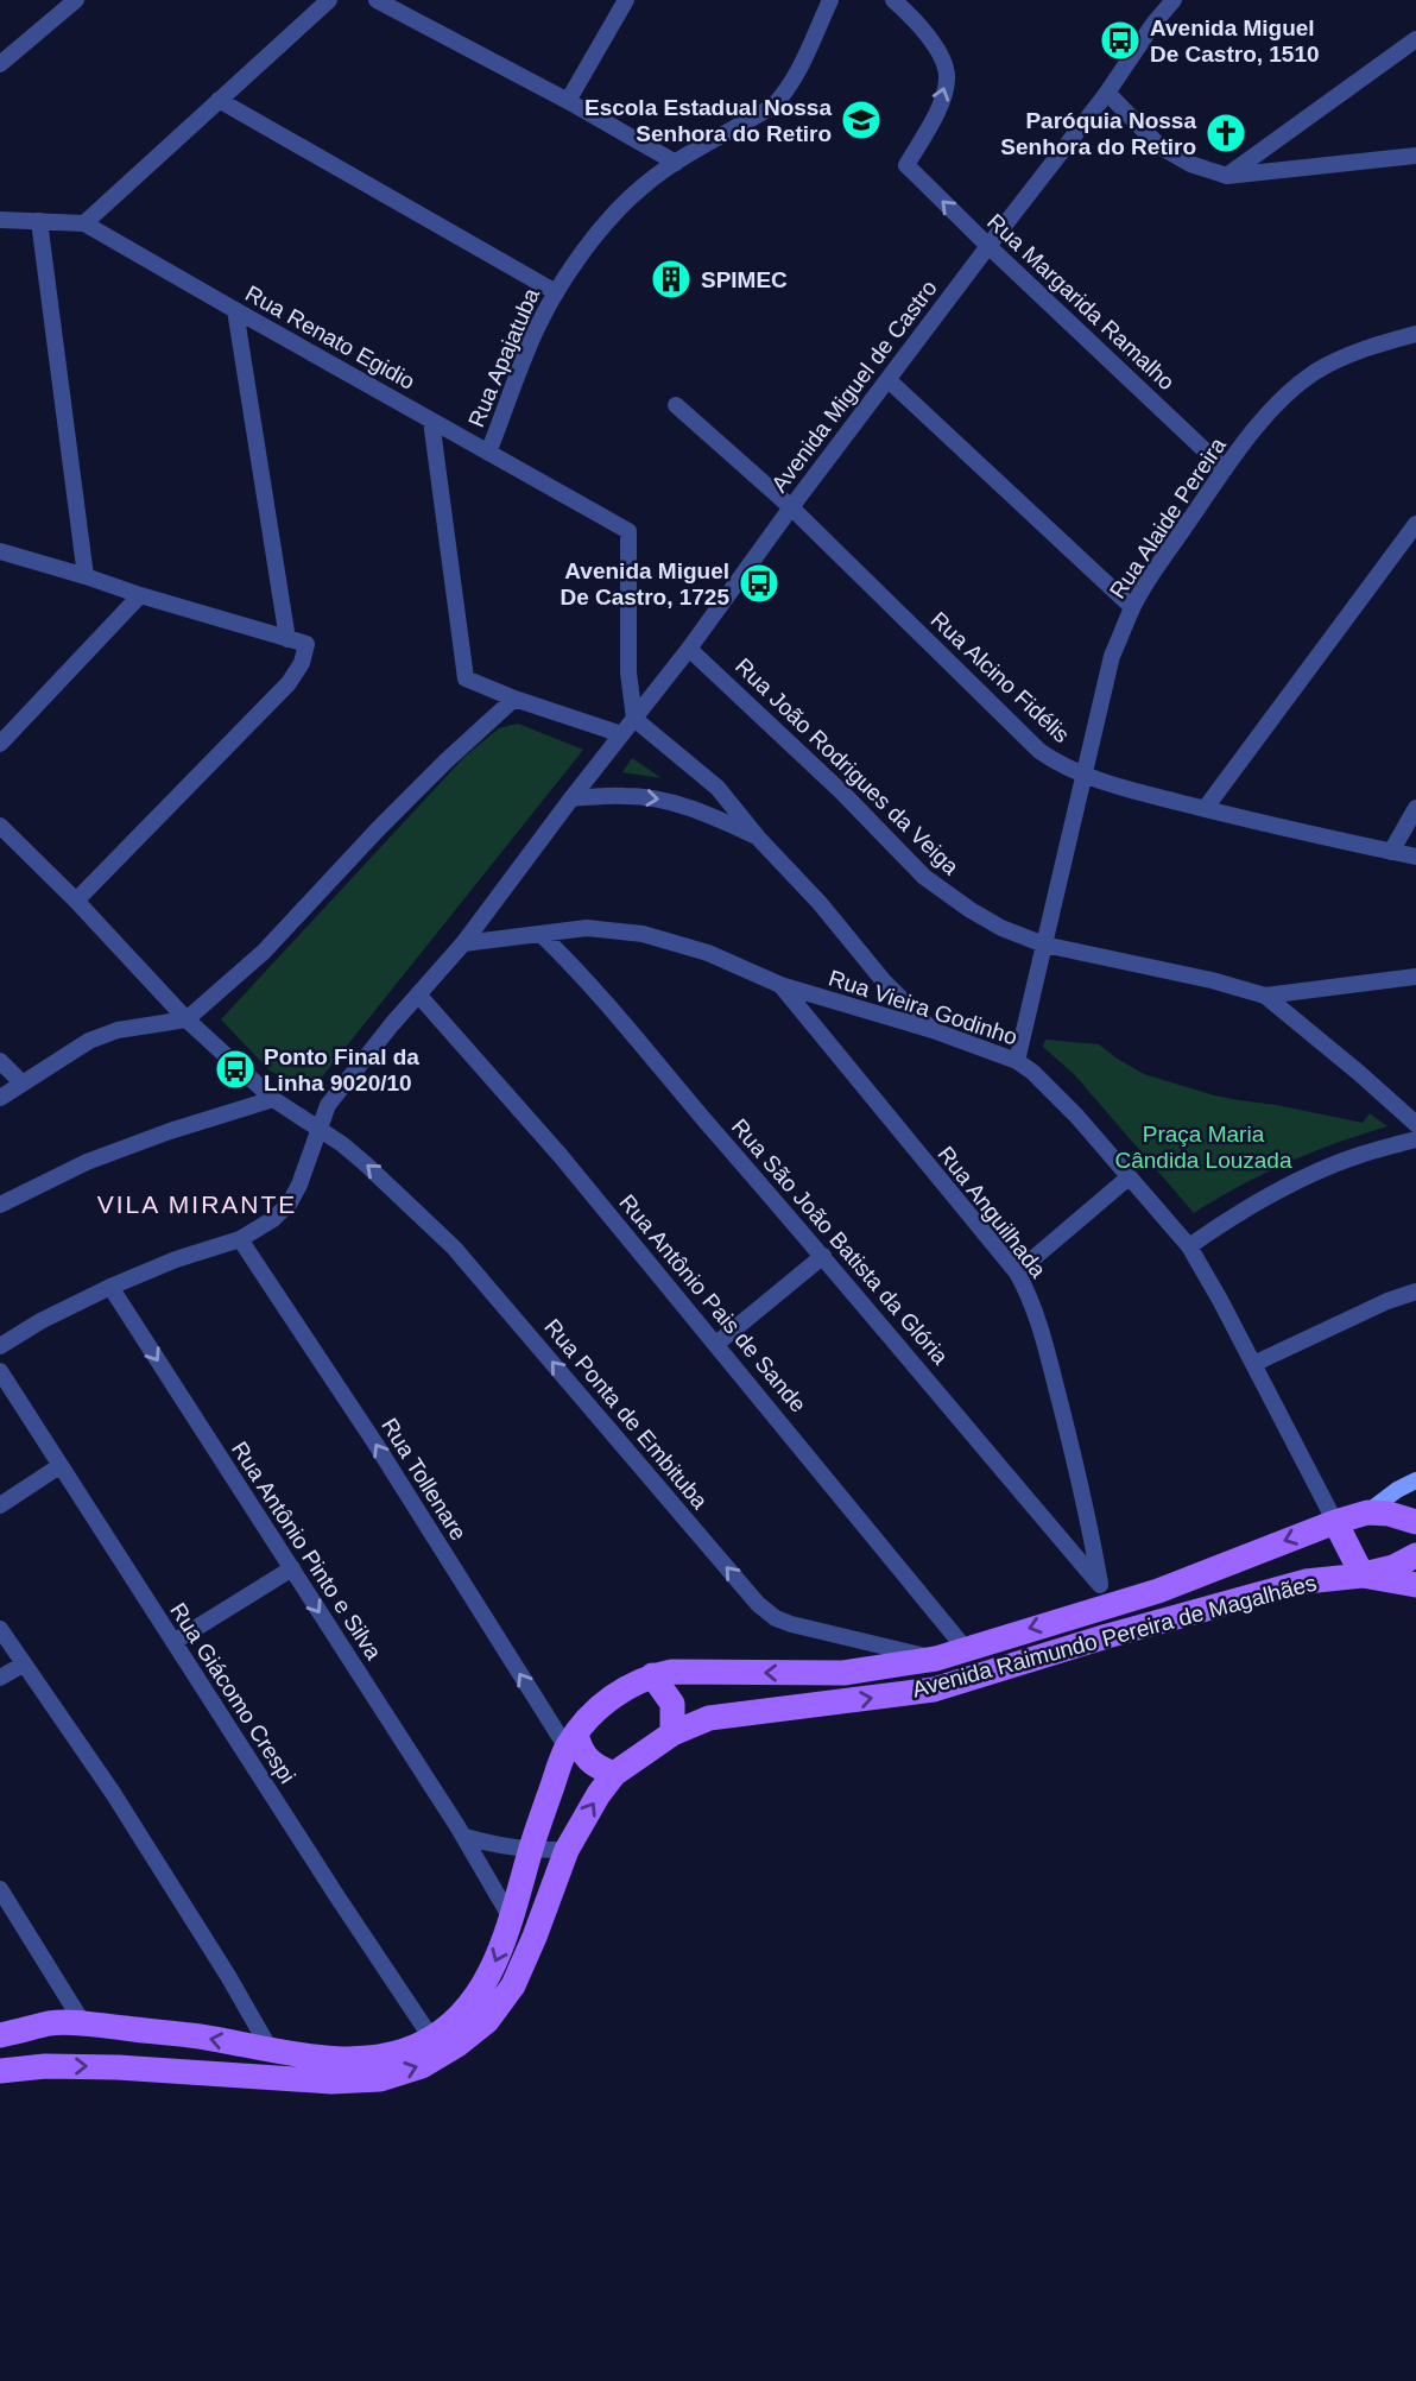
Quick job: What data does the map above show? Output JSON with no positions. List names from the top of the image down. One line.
{"streets":{"main road":["Avenida Raimundo Pereira de Magalhães"],"street":["Rua Margarida Ramalho","Rua Renato Egidio","Rua Apajatuba","Avenida Miguel de Castro","Rua Alaide Pereira","Rua Alcino Fidélis","Rua João Rodrigues da Veiga","Rua Vieira Godinho","Rua Anguilhada","Rua São João Batista da Glória","Rua Antônio Pais de Sande","Rua Ponta de Embituba","Rua Tollenare","Rua Antônio Pinto e Silva","Rua Giácomo Crespi"]},"crossings":[["Rua Margarida Ramalho","Avenida Miguel de Castro"],["Rua Margarida Ramalho","Rua Alaide Pereira"],["Rua Renato Egidio","Rua Apajatuba"],["Rua Renato Egidio","Avenida Miguel de Castro"],["Avenida Miguel de Castro","Rua Alcino Fidélis"],["Avenida Miguel de Castro","Rua João Rodrigues da Veiga"],["Avenida Miguel de Castro","Rua Vieira Godinho"],["Avenida Miguel de Castro","Rua Antônio Pais de Sande"],["Avenida Miguel de Castro","Rua Ponta de Embituba"],["Avenida Miguel de Castro","Rua Tollenare"],["Avenida Miguel de Castro","Rua Antônio Pinto e Silva"],["Rua Alaide Pereira","Rua Alcino Fidélis"],["Rua Alaide Pereira","Rua João Rodrigues da Veiga"],["Rua Alaide Pereira","Rua Vieira Godinho"],["Rua Vieira Godinho","Rua Anguilhada"],["Rua Vieira Godinho","Rua São João Batista da Glória"],["Rua Vieira Godinho","Avenida Raimundo Pereira de Magalhães"],["Rua Anguilhada","Rua São João Batista da Glória"],["Rua Anguilhada","Avenida Raimundo Pereira de Magalhães"],["Rua São João Batista da Glória","Avenida Raimundo Pereira de Magalhães"],["Rua Antônio Pais de Sande","Avenida Raimundo Pereira de Magalhães"],["Rua Ponta de Embituba","Avenida Raimundo Pereira de Magalhães"],["Rua Tollenare","Avenida Raimundo Pereira de Magalhães"],["Rua Antônio Pinto e Silva","Avenida Raimundo Pereira de Magalhães"],["Avenida Raimundo Pereira de Magalhães","Rua Giácomo Crespi"]],"one_way":["Rua Margarida Ramalho","Rua Ponta de Embituba","Rua Tollenare","Rua Antônio Pinto e Silva"],"districts":["VILA MIRANTE"],"parks":["Praça Maria Cândida Louzada"],"places":{"bus stop":["Avenida Miguel De Castro, 1510","Avenida Miguel De Castro, 1725","Ponto Final da Linha 9020/10"],"school or university":["Escola Estadual Nossa Senhora do Retiro"],"church":["Paróquia Nossa Senhora do Retiro"],"building":["SPIMEC"]}}
